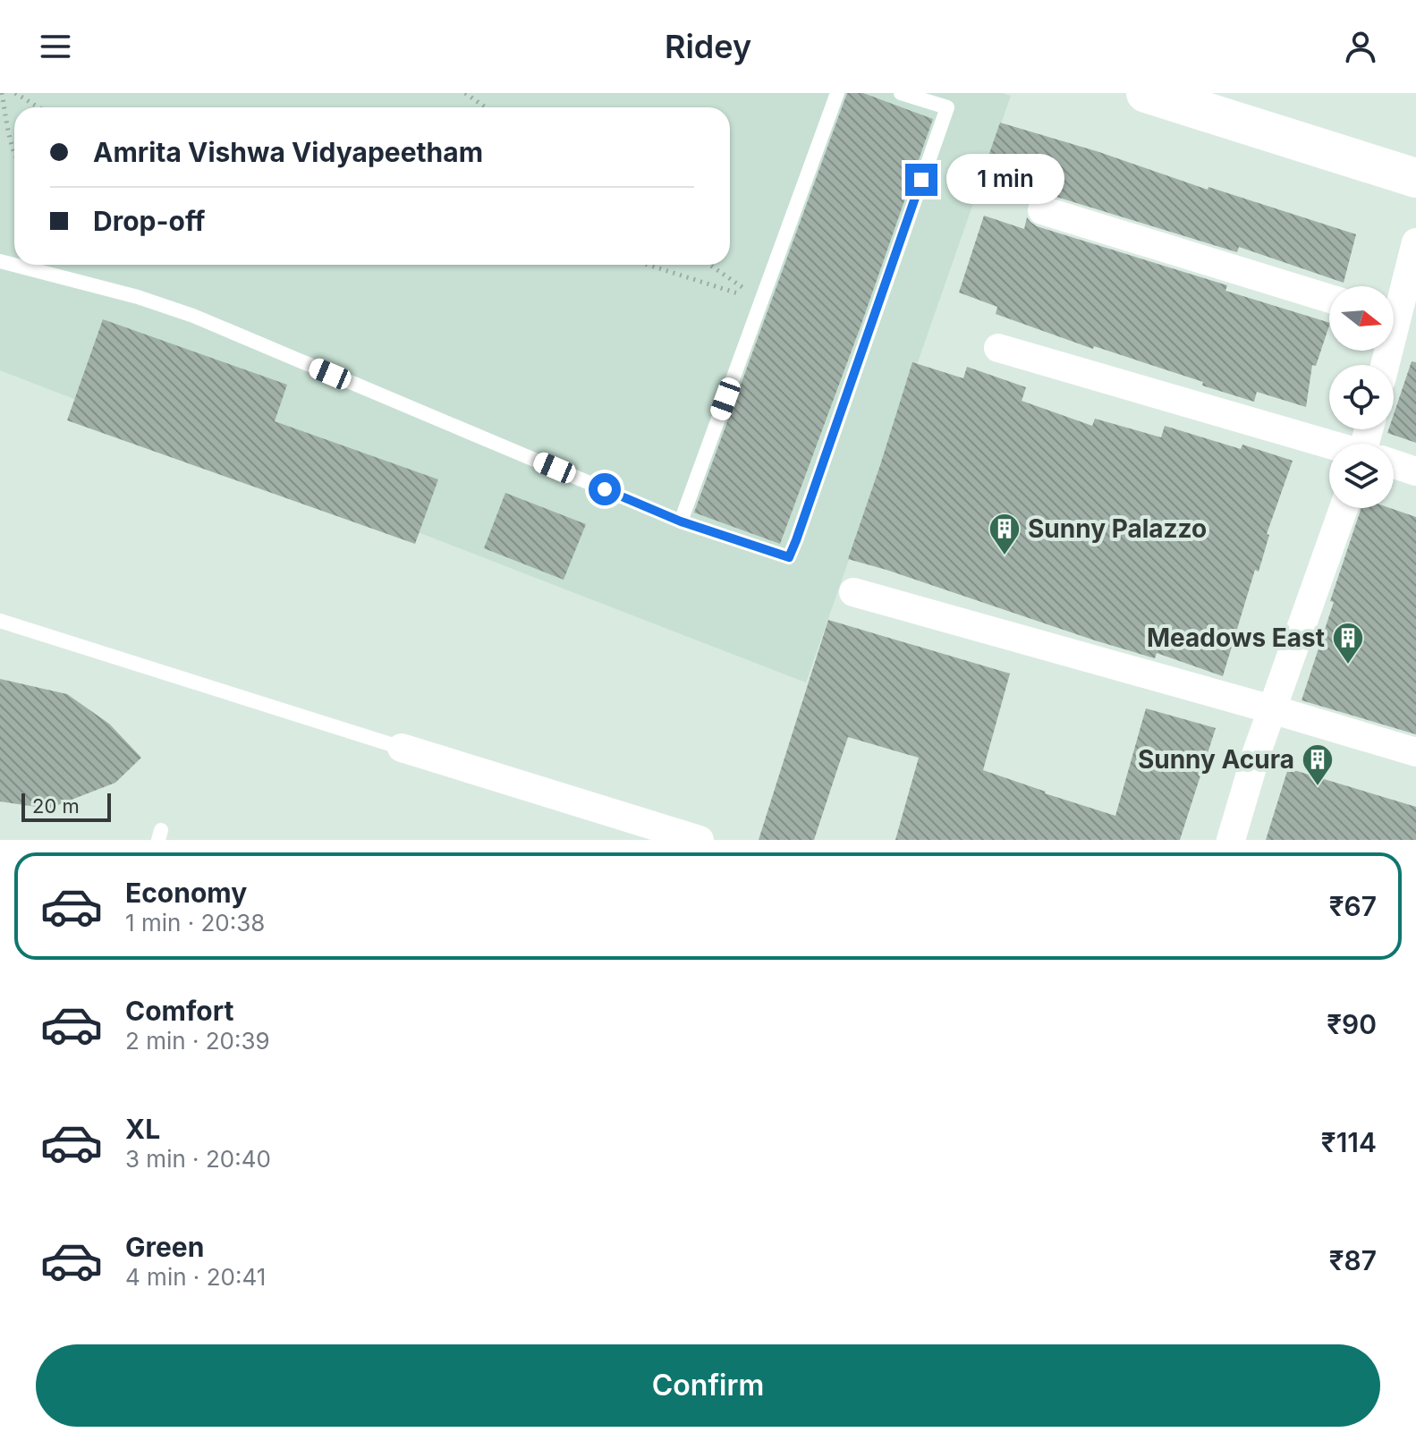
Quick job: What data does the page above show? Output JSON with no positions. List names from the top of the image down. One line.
{"places":{"building":["Sunny Palazzo","Meadows East","Sunny Acura"]},"scale_bar":"20 m","north":"right","page":{"header":"Ridey","banner":["Amrita Vishwa Vidyapeetham","Drop-off"],"bubble":"1 min","scale":"20 m","list":[{"name":"Economy","note":"1 min · 20:38","value":"₹67"},{"name":"Comfort","note":"2 min · 20:39","value":"₹90"},{"name":"XL","note":"3 min · 20:40","value":"₹114"},{"name":"Green","note":"4 min · 20:41","value":"₹87"}],"buttons":"Confirm"}}
